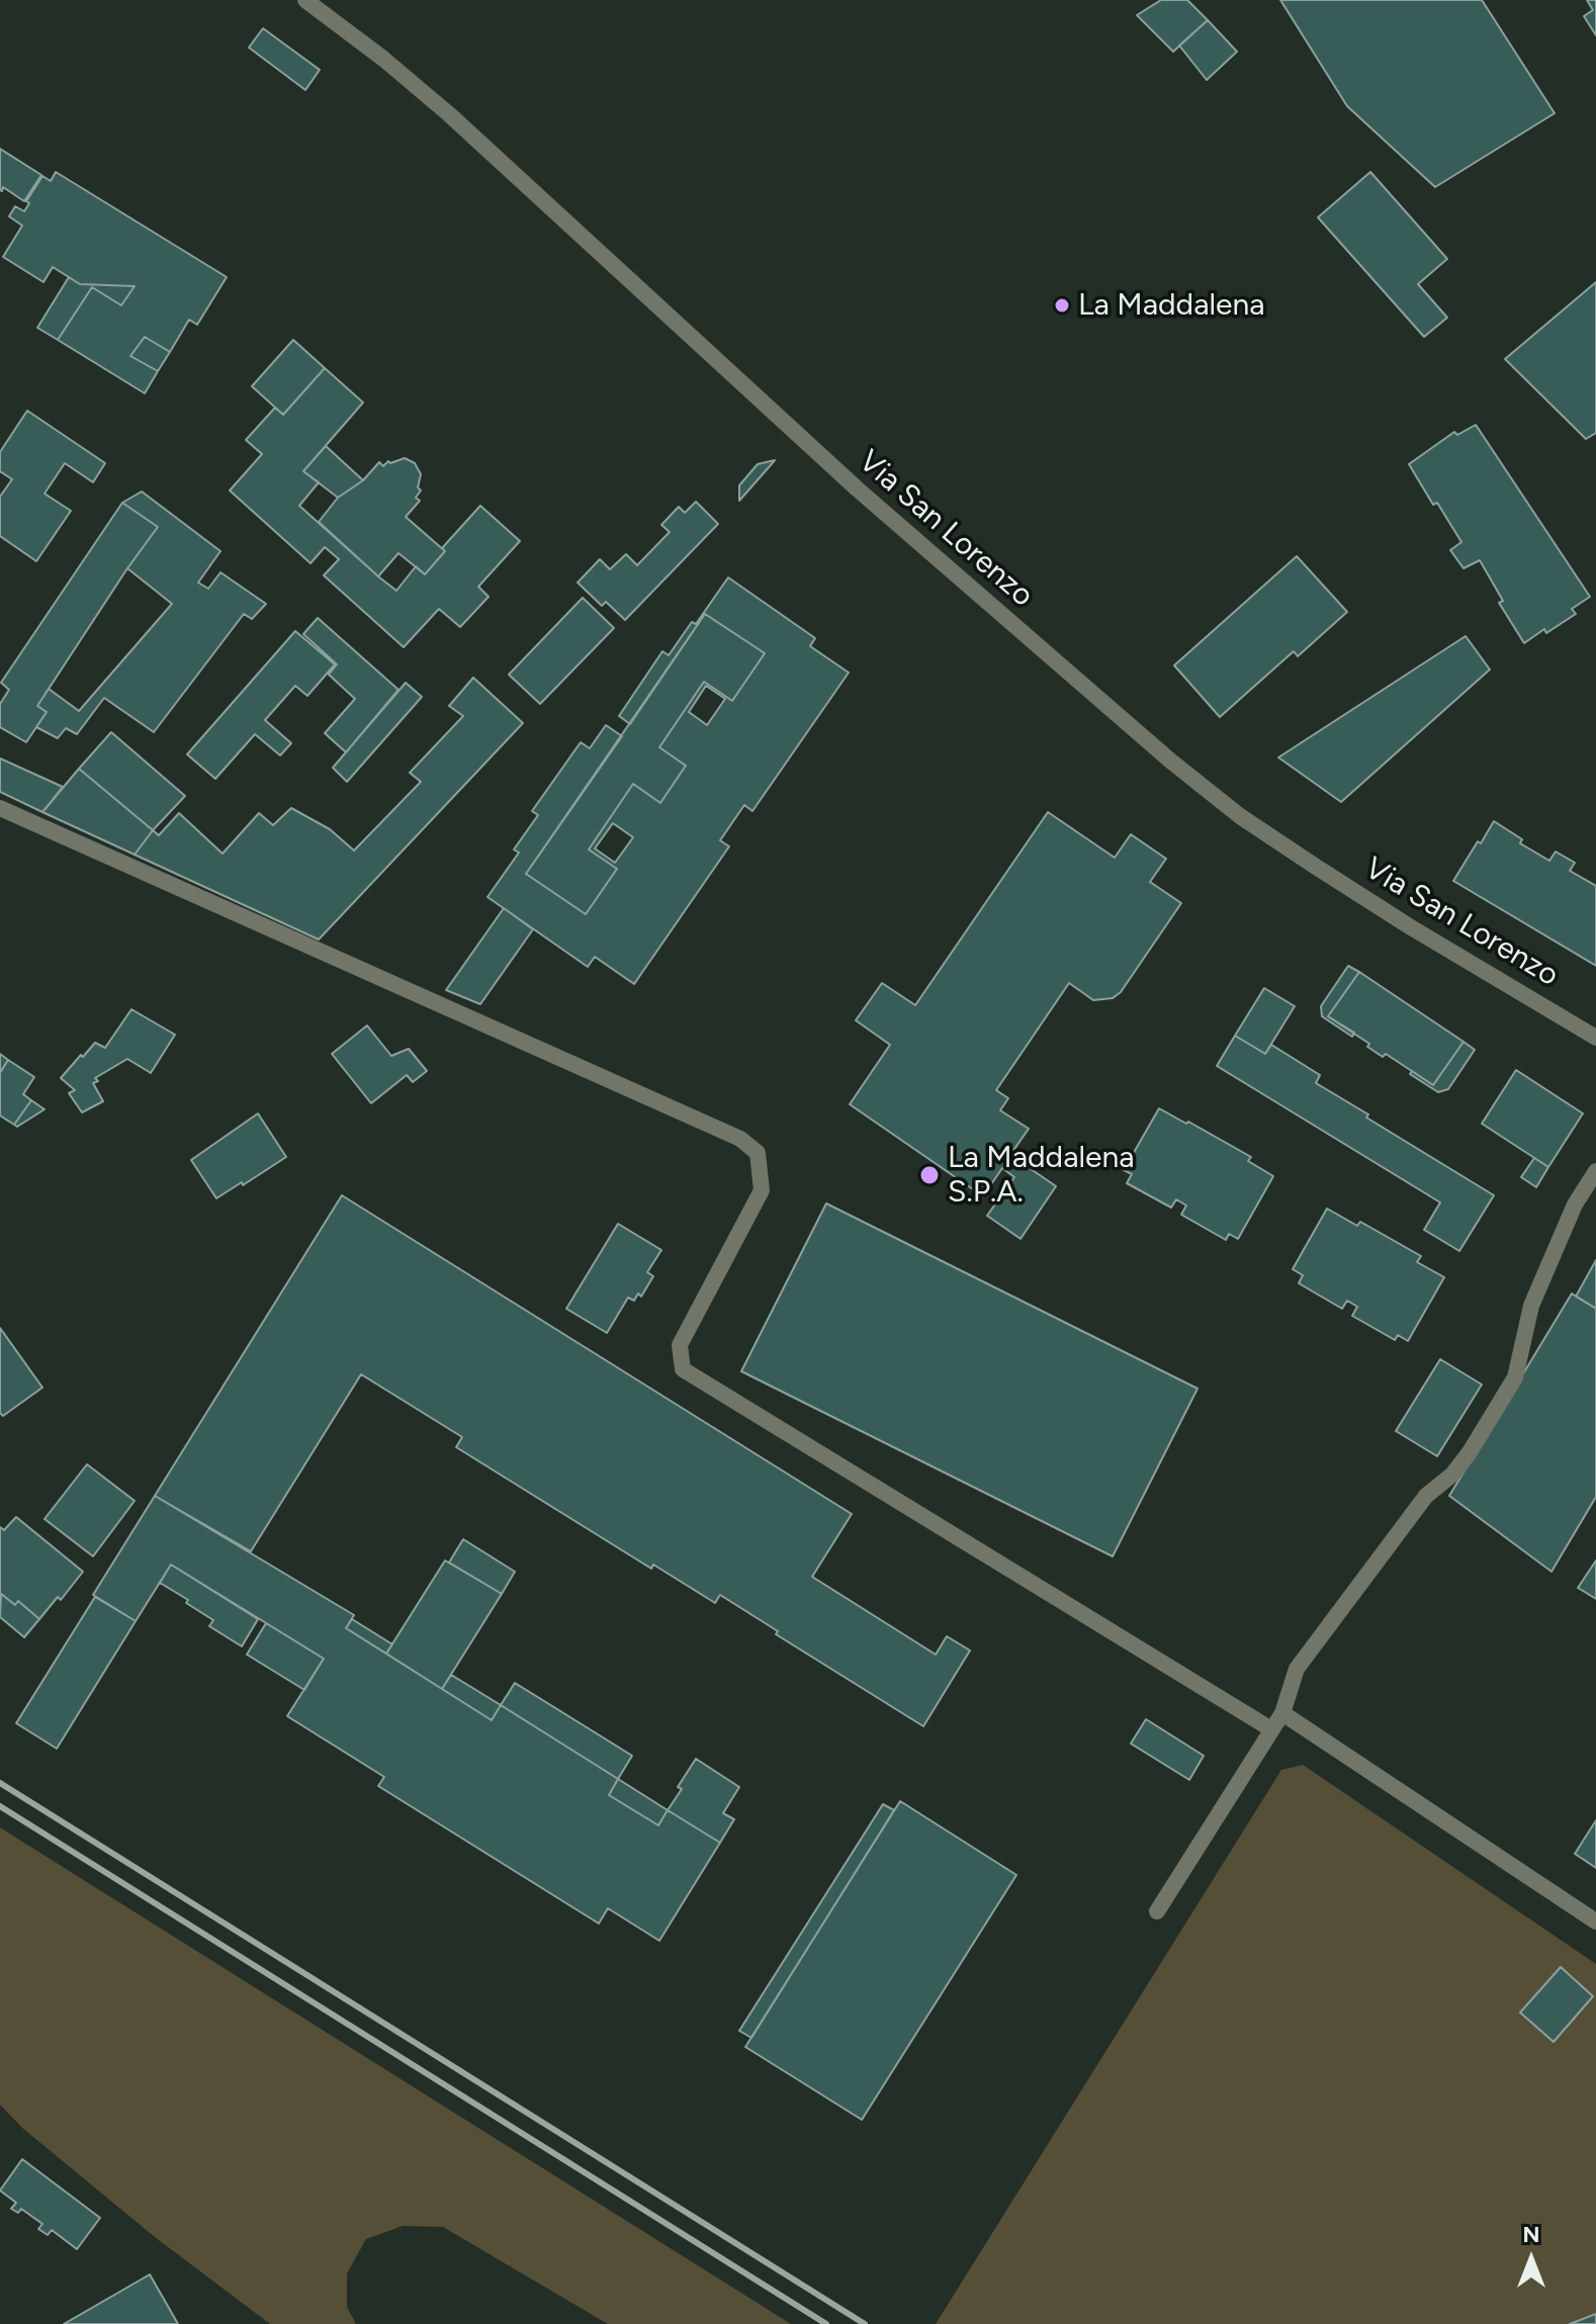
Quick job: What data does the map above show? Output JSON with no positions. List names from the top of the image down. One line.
{"streets":{"street":["Via San Lorenzo"]},"places":["La Maddalena","La Maddalena S.P.A."],"north":"top"}
